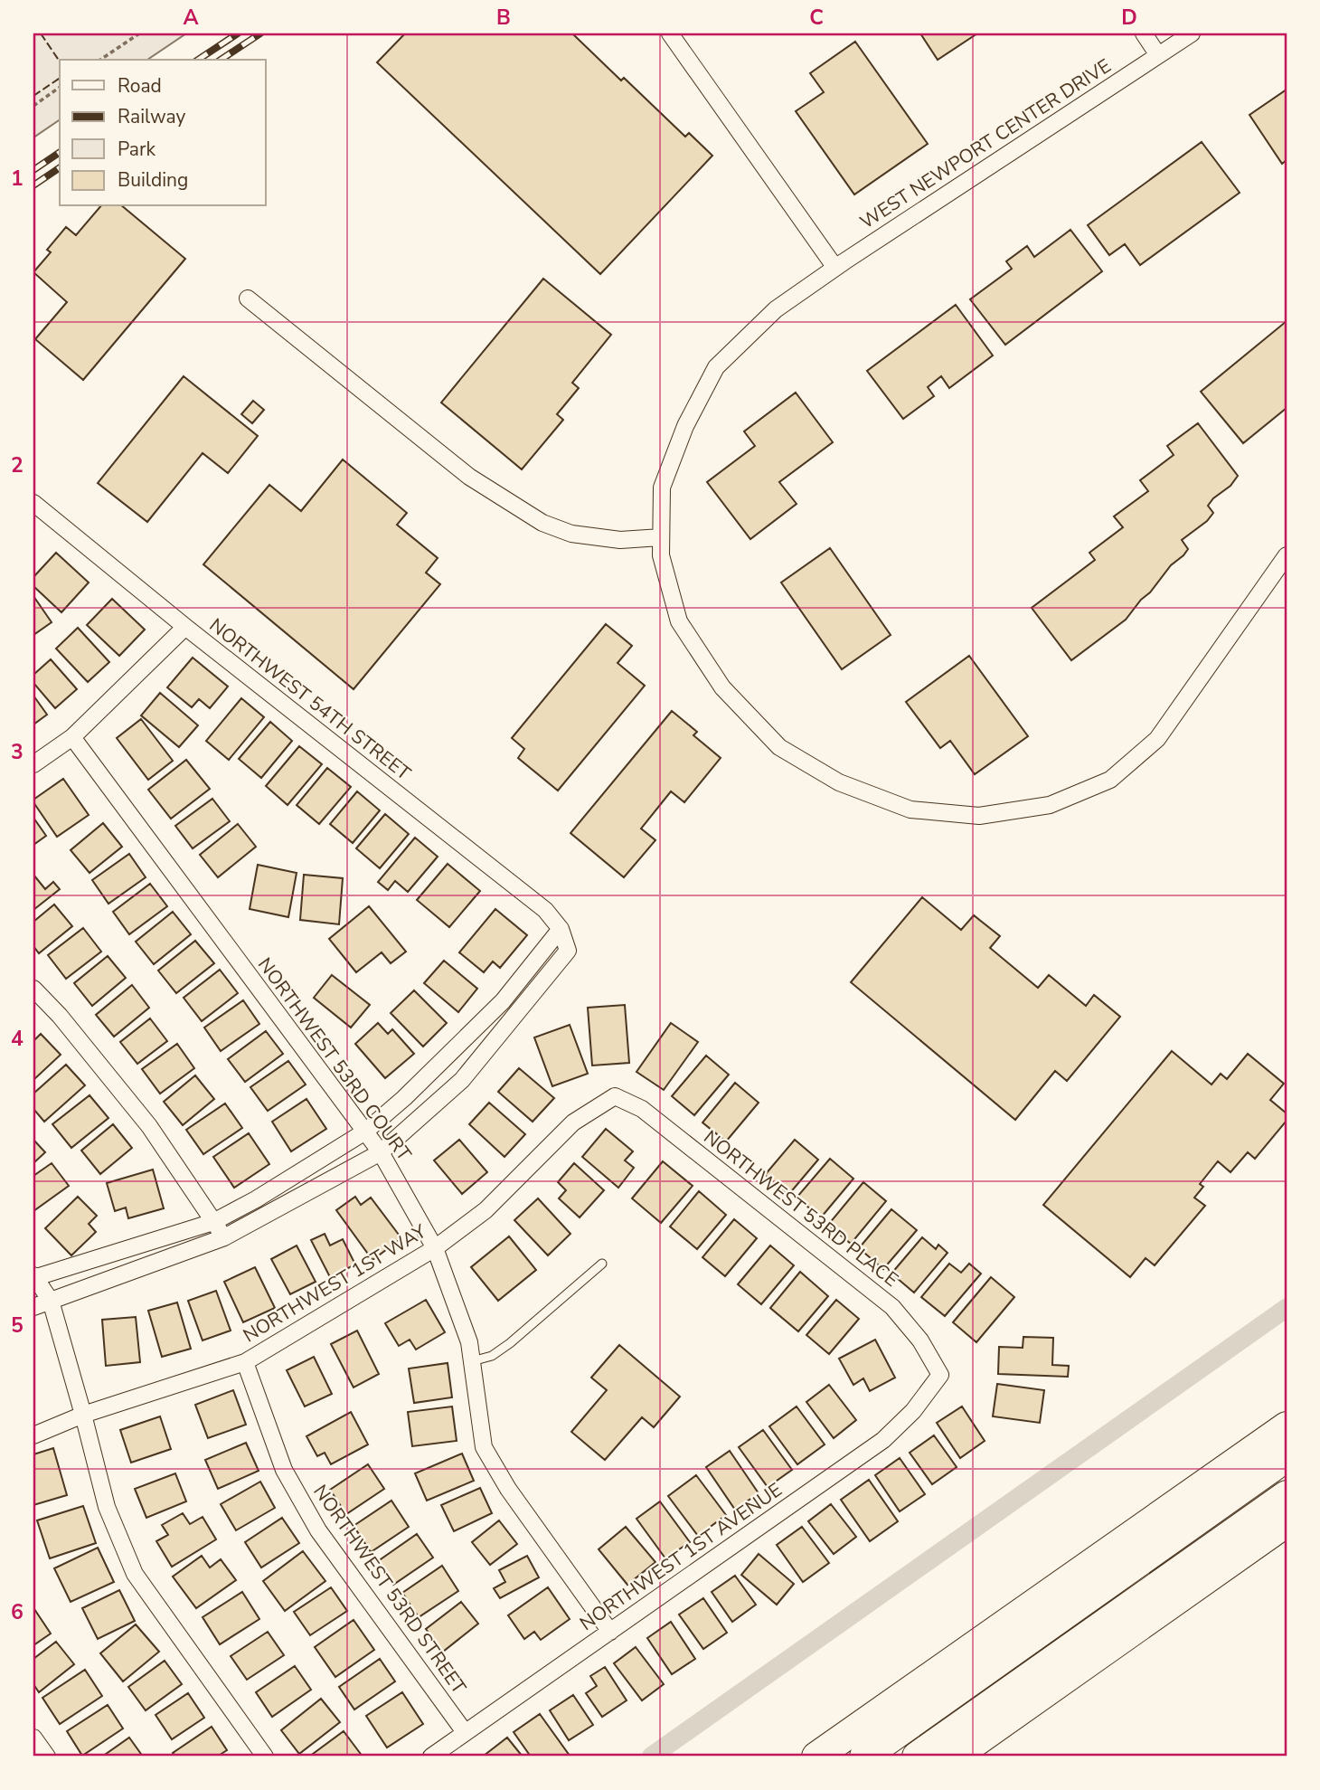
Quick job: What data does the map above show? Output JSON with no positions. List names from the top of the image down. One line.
{"streets":{"street":["WEST NEWPORT CENTER DRIVE","NORTHWEST 54TH STREET","NORTHWEST 53RD COURT","NORTHWEST 53RD PLACE","NORTHWEST 1ST WAY","NORTHWEST 1ST AVENUE","NORTHWEST 53RD STREET"]},"crossings":[["NORTHWEST 53RD COURT","NORTHWEST 1ST WAY"],["NORTHWEST 53RD COURT","NORTHWEST 1ST AVENUE"],["NORTHWEST 53RD PLACE","NORTHWEST 1ST WAY"],["NORTHWEST 53RD PLACE","NORTHWEST 1ST AVENUE"],["NORTHWEST 1ST WAY","NORTHWEST 53RD STREET"],["NORTHWEST 1ST AVENUE","NORTHWEST 53RD STREET"]],"legend":["Road","Railway","Park","Building"],"grid":{"columns":["A","B","C","D"],"rows":["1","2","3","4","5","6"]}}
